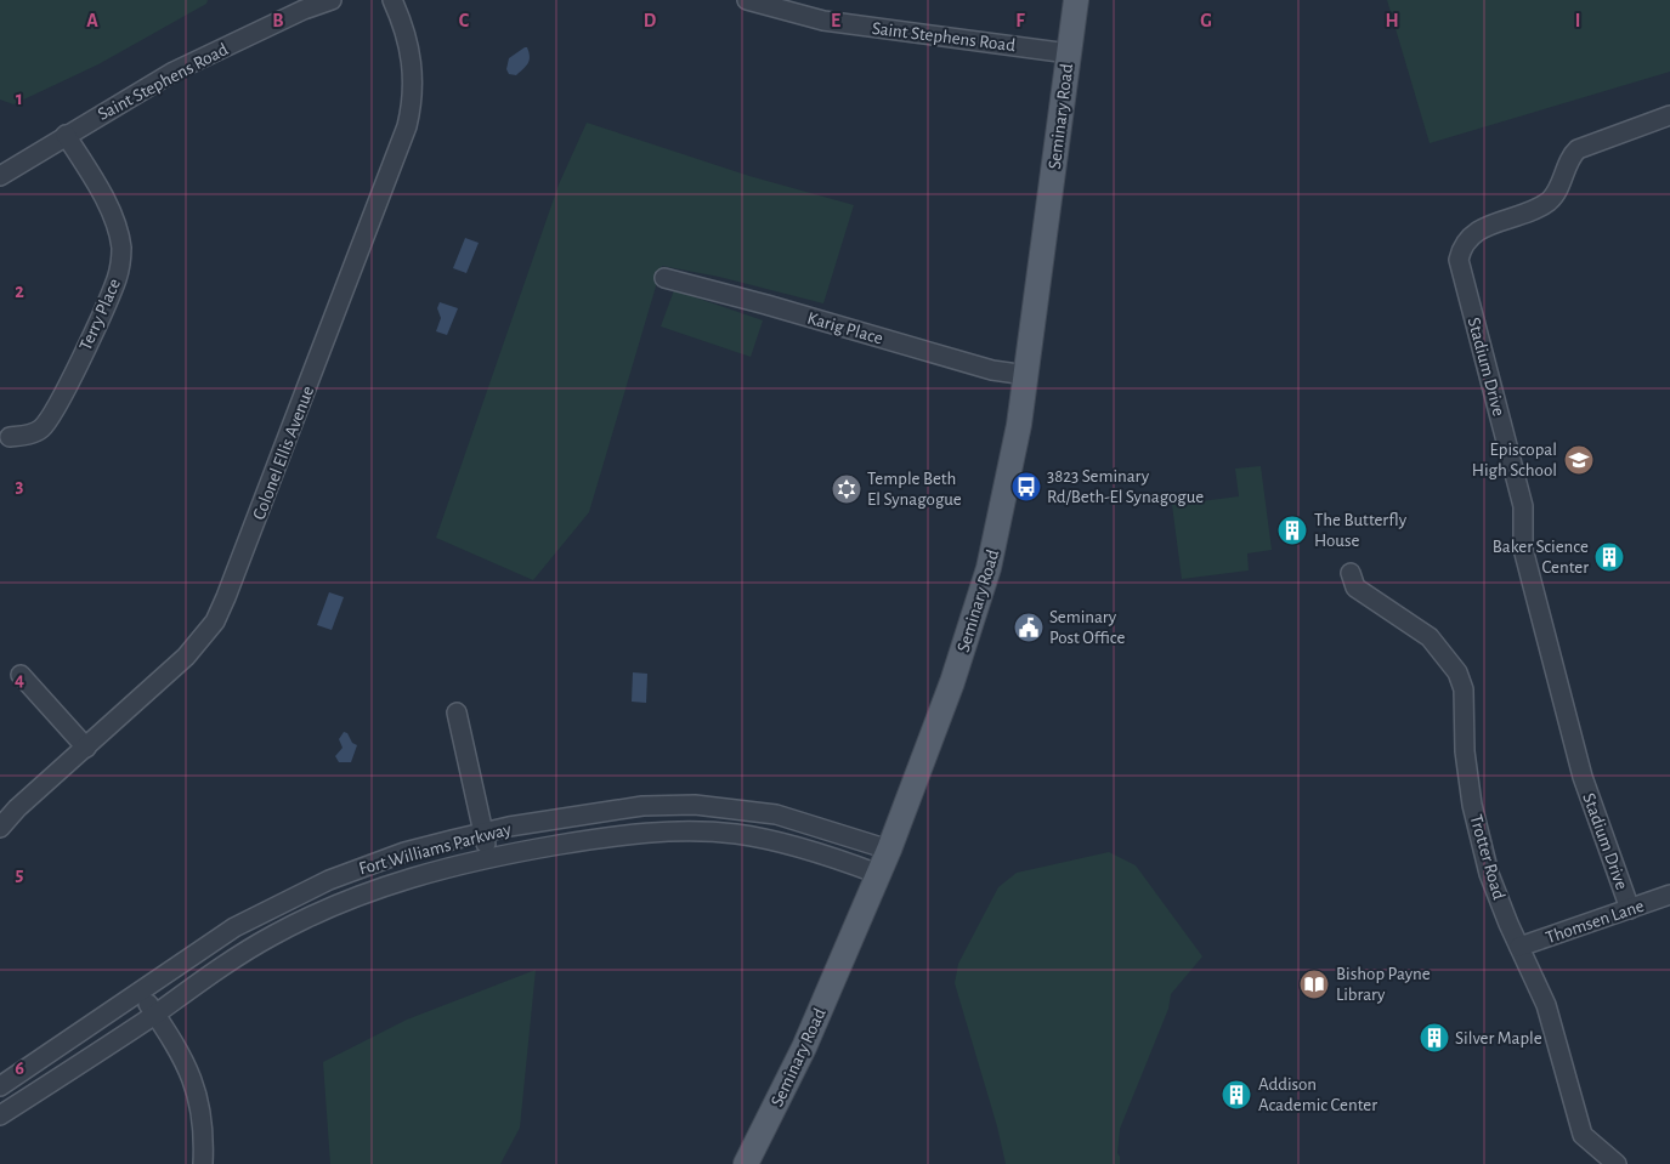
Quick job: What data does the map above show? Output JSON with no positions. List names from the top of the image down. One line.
{"streets":{"main road":["Seminary Road"],"street":["Saint Stephens Road","Terry Place","Karig Place","Stadium Drive","Colonel Ellis Avenue","Fort Williams Parkway","Trotter Road","Thomsen Lane"]},"crossings":[["Saint Stephens Road","Seminary Road"],["Saint Stephens Road","Terry Place"],["Seminary Road","Karig Place"],["Seminary Road","Fort Williams Parkway"],["Stadium Drive","Thomsen Lane"],["Trotter Road","Thomsen Lane"]],"places":{"school or university":["Episcopal High School"],"bus stop":["3823 Seminary Rd/Beth-El Synagogue"],"synagogue":["Temple Beth El Synagogue"],"building":["The Butterfly House","Baker Science Center","Silver Maple","Addison Academic Center"],"public building":["Seminary Post Office"],"library":["Bishop Payne Library"]},"grid":{"columns":["A","B","C","D","E","F","G","H","I"],"rows":["1","2","3","4","5","6"]}}
